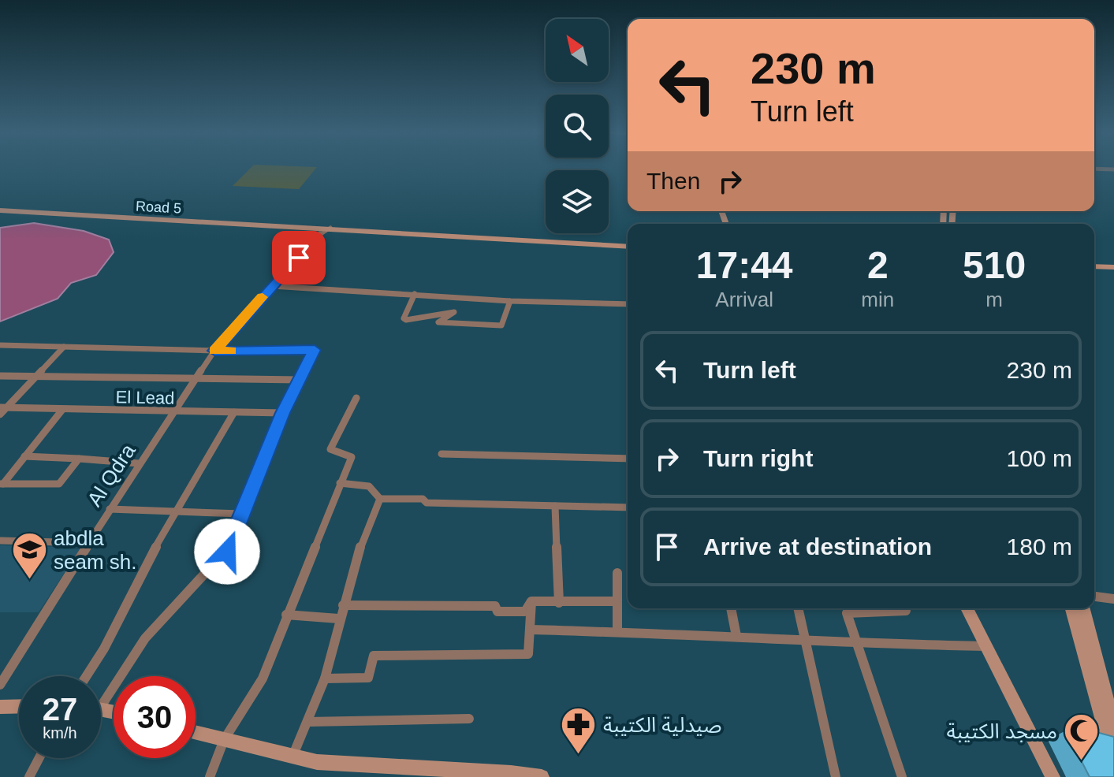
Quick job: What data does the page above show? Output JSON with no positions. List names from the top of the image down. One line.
{"streets":{"main road":["Road 5"],"street":["El Lead","Al Qdra"]},"crossings":[["Road 5","Al Qdra"],["El Lead","Al Qdra"]],"places":{"school or university":["abdla seam sh."],"pharmacy":["صيدلية الكتيبة"],"mosque":["مسجد الكتيبة"]},"north":"top left","page":{"turn":["230 m","Turn left"],"then":"Then","eta":["17:44","Arrival","2","min","510","m"],"list":[{"name":"Turn left","value":"230 m"},{"name":"Turn right","value":"100 m"},{"name":"Arrive at destination","value":"180 m"}],"speed":"27 km/h","limit":"30"}}
